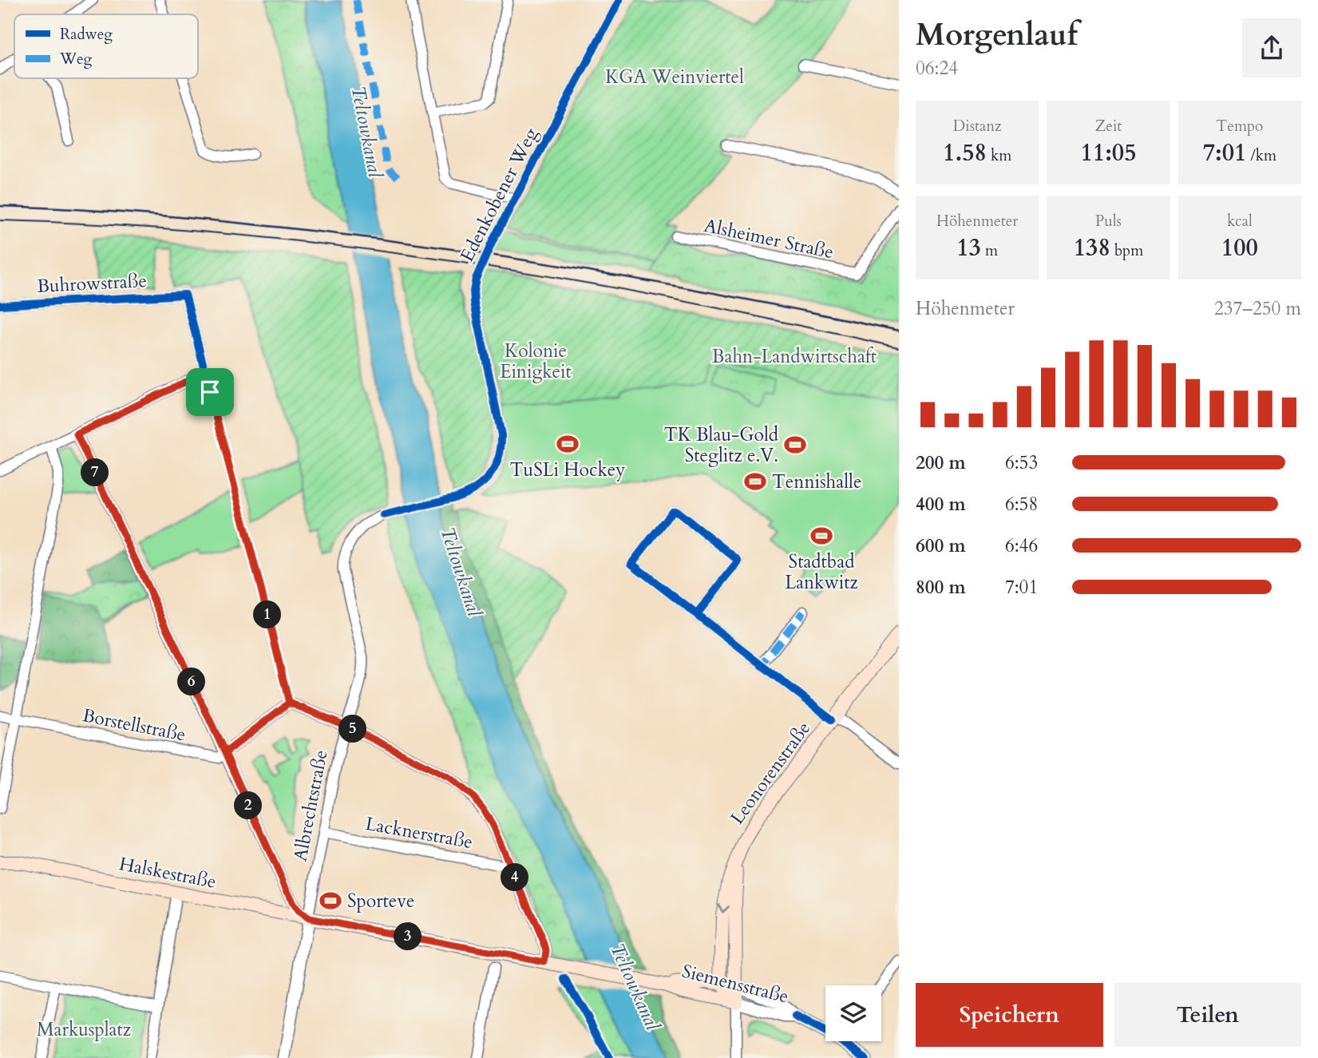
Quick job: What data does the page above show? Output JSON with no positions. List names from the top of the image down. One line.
{"streets":{"main road":["Leonorenstraße","Halskestraße","Siemensstraße"],"street":["Edenkobener Weg","Alsheimer Straße","Buhrowstraße","Borstellstraße","Albrechtstraße","Lacknerstraße"]},"crossings":[["Leonorenstraße","Siemensstraße"],["Albrechtstraße","Lacknerstraße"],["Albrechtstraße","Halskestraße"],["Albrechtstraße","Siemensstraße"],["Halskestraße","Siemensstraße"]],"water":["Teltowkanal"],"parks":["KGA Weinviertel","Kolonie Einigkeit","Bahn-Landwirtschaft","Markusplatz"],"places":{"sports":["TuSLi Hockey","TK Blau-Gold Steglitz e.V.","Tennishalle","Stadtbad Lankwitz","Sporteve"]},"legend":["Radweg","Weg"],"page":{"heading":["Morgenlauf","06:24"],"stats":[["Distanz","1.58 km"],["Zeit","11:05"],["Tempo","7:01 /km"],["Höhenmeter","13 m"],["Puls","138 bpm"],["kcal","100"]],"chart":["Höhenmeter","237–250 m"],"list":[{"name":"200 m","note":"6:53"},{"name":"400 m","note":"6:58"},{"name":"600 m","note":"6:46"},{"name":"800 m","note":"7:01"}],"pins":["7","1","6","5","2","4","3"],"buttons":["Speichern","Teilen"]}}
